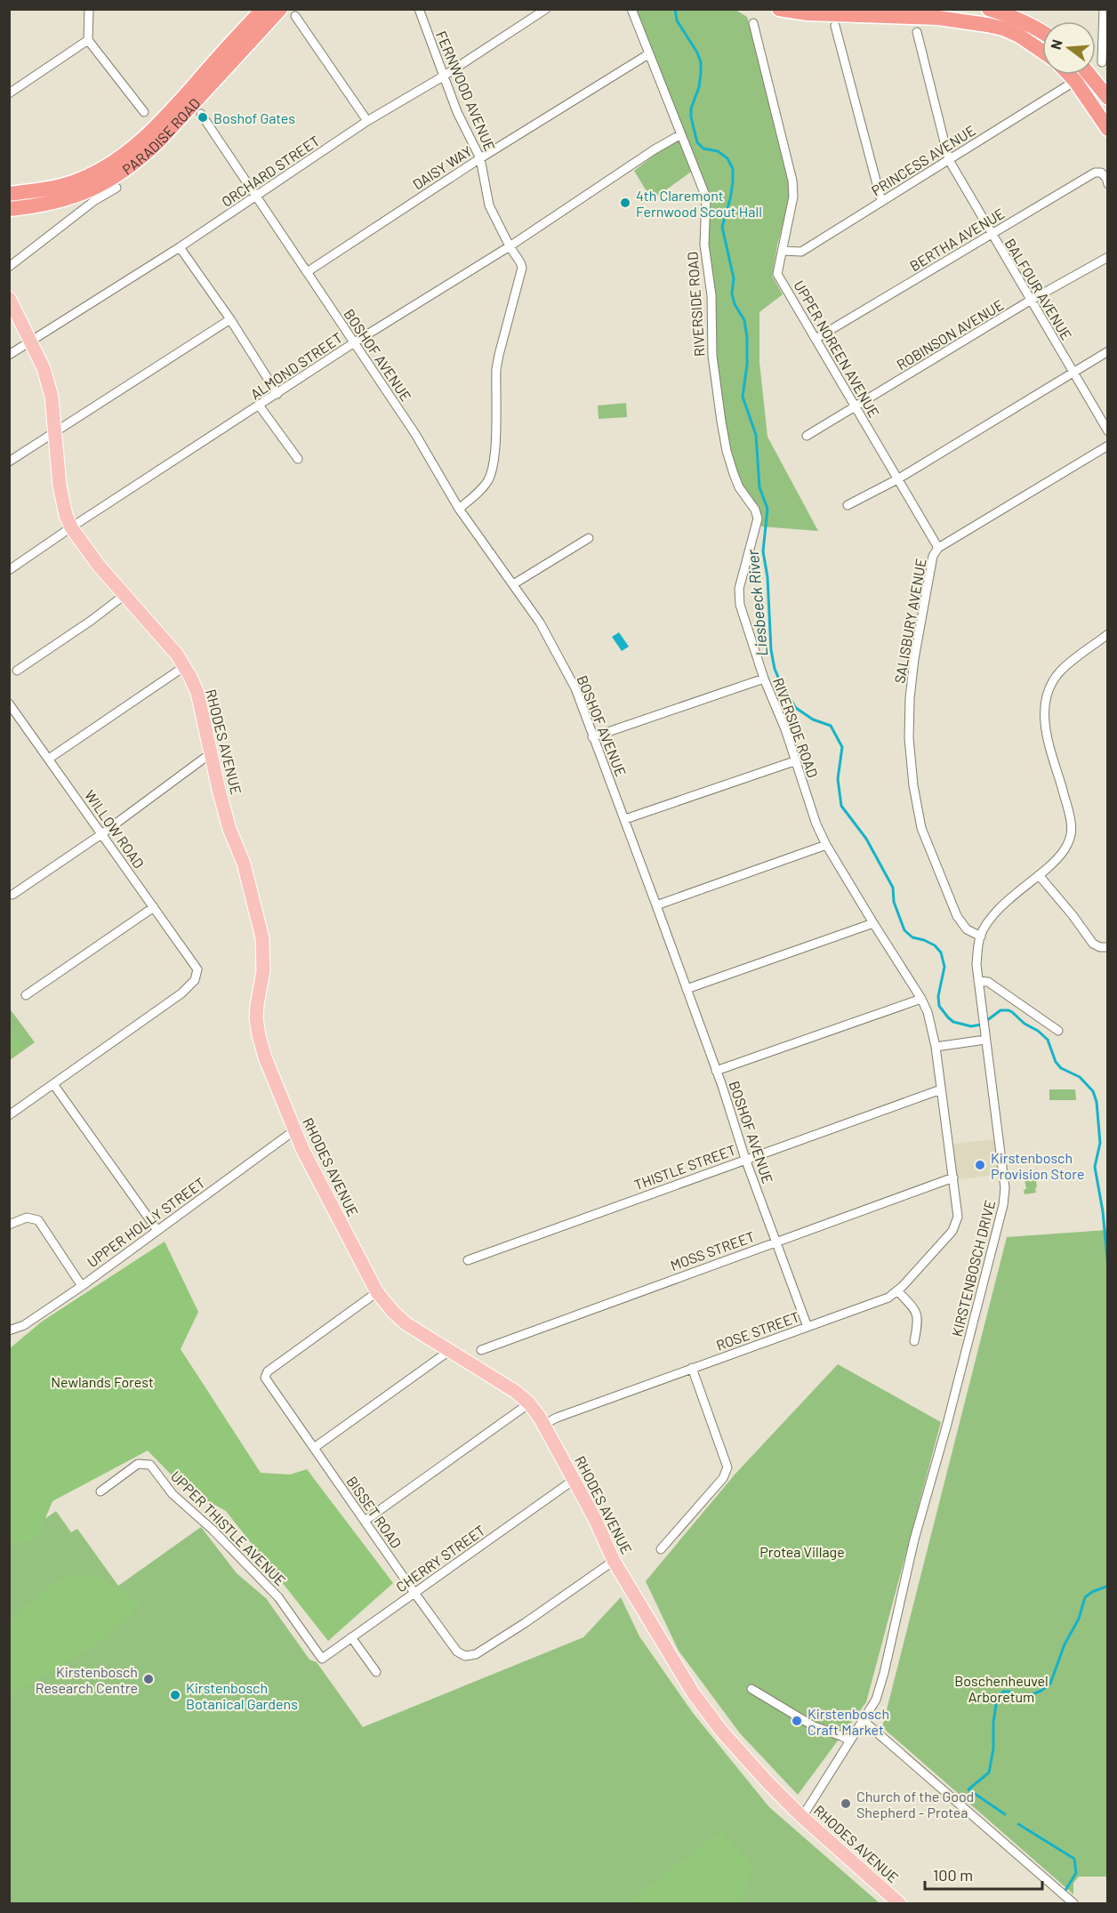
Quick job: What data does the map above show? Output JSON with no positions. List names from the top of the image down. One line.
{"streets":{"highway":["PARADISE ROAD"],"main road":["RHODES AVENUE"],"street":["FERNWOOD AVENUE","PRINCESS AVENUE","DAISY WAY","ORCHARD STREET","BERTHA AVENUE","BALFOUR AVENUE","RIVERSIDE ROAD","ROBINSON AVENUE","UPPER NOREEN AVENUE","BOSHOF AVENUE","ALMOND STREET","SALISBURY AVENUE","WILLOW ROAD","THISTLE STREET","UPPER HOLLY STREET","MOSS STREET","KIRSTENBOSCH DRIVE","ROSE STREET","BISSET ROAD","UPPER THISTLE AVENUE","CHERRY STREET"]},"crossings":[["FERNWOOD AVENUE","DAISY WAY"],["FERNWOOD AVENUE","ORCHARD STREET"],["FERNWOOD AVENUE","BOSHOF AVENUE"],["FERNWOOD AVENUE","ALMOND STREET"],["PRINCESS AVENUE","BALFOUR AVENUE"],["PRINCESS AVENUE","UPPER NOREEN AVENUE"],["DAISY WAY","RIVERSIDE ROAD"],["DAISY WAY","BOSHOF AVENUE"],["ORCHARD STREET","BOSHOF AVENUE"],["ORCHARD STREET","RHODES AVENUE"],["BERTHA AVENUE","BALFOUR AVENUE"],["BERTHA AVENUE","UPPER NOREEN AVENUE"],["BALFOUR AVENUE","ROBINSON AVENUE"],["RIVERSIDE ROAD","ALMOND STREET"],["RIVERSIDE ROAD","THISTLE STREET"],["RIVERSIDE ROAD","MOSS STREET"],["RIVERSIDE ROAD","ROSE STREET"],["ROBINSON AVENUE","UPPER NOREEN AVENUE"],["UPPER NOREEN AVENUE","SALISBURY AVENUE"],["BOSHOF AVENUE","ALMOND STREET"],["BOSHOF AVENUE","THISTLE STREET"],["BOSHOF AVENUE","MOSS STREET"],["BOSHOF AVENUE","ROSE STREET"],["ALMOND STREET","RHODES AVENUE"],["SALISBURY AVENUE","KIRSTENBOSCH DRIVE"],["RHODES AVENUE","UPPER HOLLY STREET"],["RHODES AVENUE","KIRSTENBOSCH DRIVE"],["RHODES AVENUE","ROSE STREET"],["RHODES AVENUE","BISSET ROAD"],["RHODES AVENUE","CHERRY STREET"],["BISSET ROAD","CHERRY STREET"],["UPPER THISTLE AVENUE","CHERRY STREET"]],"water":["Liesbeeck River"],"parks":["Newlands Forest","Protea Village","Boschenheuvel Arboretum"],"places":["Boshof Gates","4th Claremont Fernwood Scout Hall","Kirstenbosch Provision Store","Kirstenbosch Research Centre","Kirstenbosch Botanical Gardens","Kirstenbosch Craft Market","Church of the Good Shepherd - Protea"],"scale_bar":"100 m","north":"left"}
